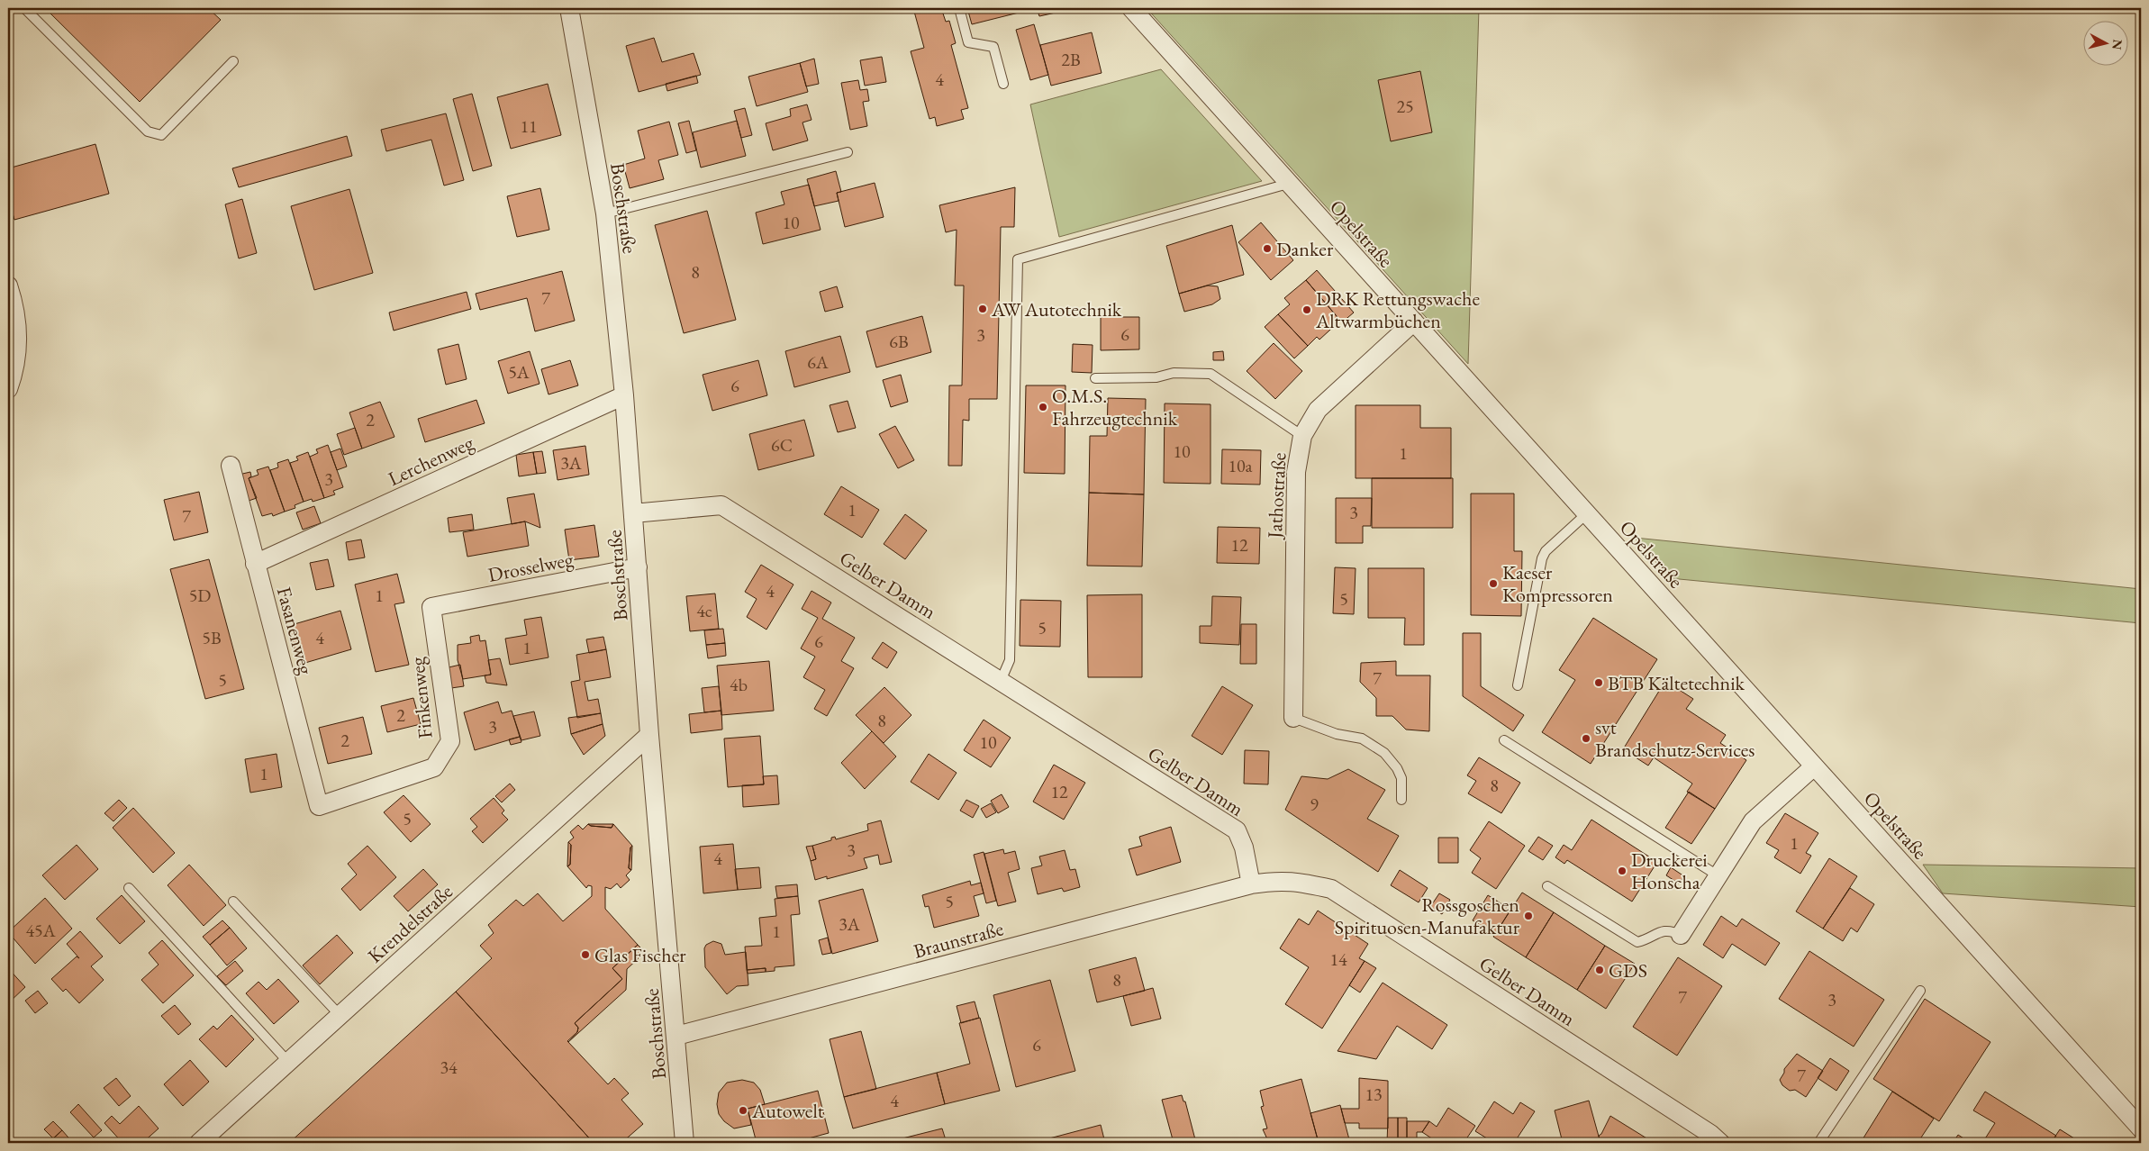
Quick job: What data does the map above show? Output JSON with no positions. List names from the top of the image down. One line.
{"streets":{"street":["Boschstraße","Opelstraße","Lerchenweg","Jathostraße","Drosselweg","Gelber Damm","Fasanenweg","Finkenweg","Krendelstraße","Braunstraße"]},"crossings":[["Boschstraße","Lerchenweg"],["Boschstraße","Drosselweg"],["Boschstraße","Gelber Damm"],["Boschstraße","Krendelstraße"],["Boschstraße","Braunstraße"],["Opelstraße","Jathostraße"],["Lerchenweg","Fasanenweg"],["Drosselweg","Finkenweg"],["Gelber Damm","Braunstraße"],["Fasanenweg","Finkenweg"]],"places":["Danker","AW Autotechnik","DRK Rettungswache Altwarmbüchen","O.M.S. Fahrzeugtechnik","Kaeser Kompressoren","BTB Kältetechnik","svt Brandschutz-Services","Druckerei Honscha","Rossgoschen Spirituosen-Manufaktur","Glas Fischer","GDS","Autowelt"],"house_numbers":["2B","4","25","11","10","8","7","6","3","6B","6A","5A","6","2","6C","10","1","3A","10a","3","1","3","7","12","4","5D","1","5","4c","5","5B","4","6","1","7","5","4b","2","8","3","2","10","1","8","12","9","5","1","3","4","5","3A","45A","1","14","8","7","3","6","34","7","13","4"],"north":"right"}
